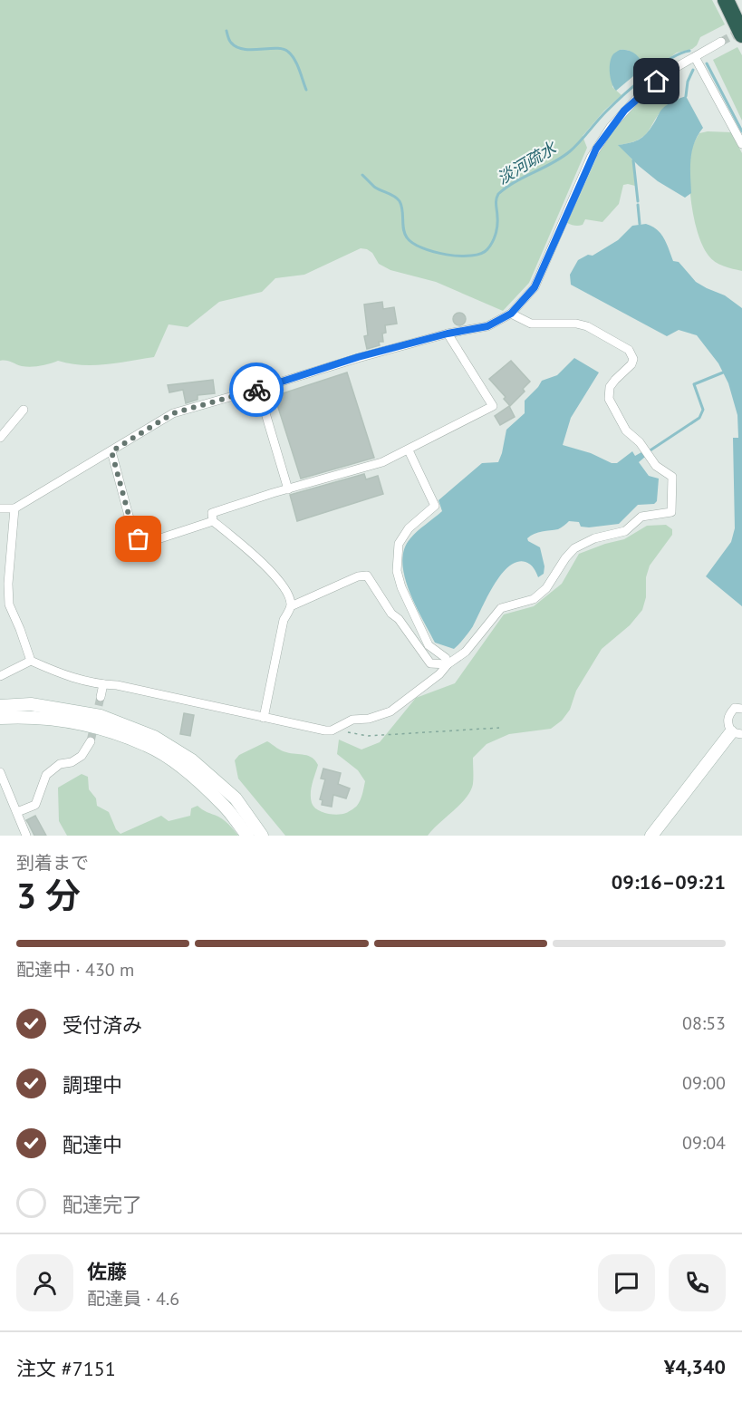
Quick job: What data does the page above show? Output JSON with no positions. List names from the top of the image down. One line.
{"water":["淡河疏水"],"page":{"heading":["3 分","到着まで","09:16–09:21"],"panel":["佐藤","配達員 · 4.6","注文 #7151","¥4,340"],"bar":"配達中 · 430 m","list":[["受付済み","08:53"],["調理中","09:00"],["配達中","09:04"],"配達完了"]}}
